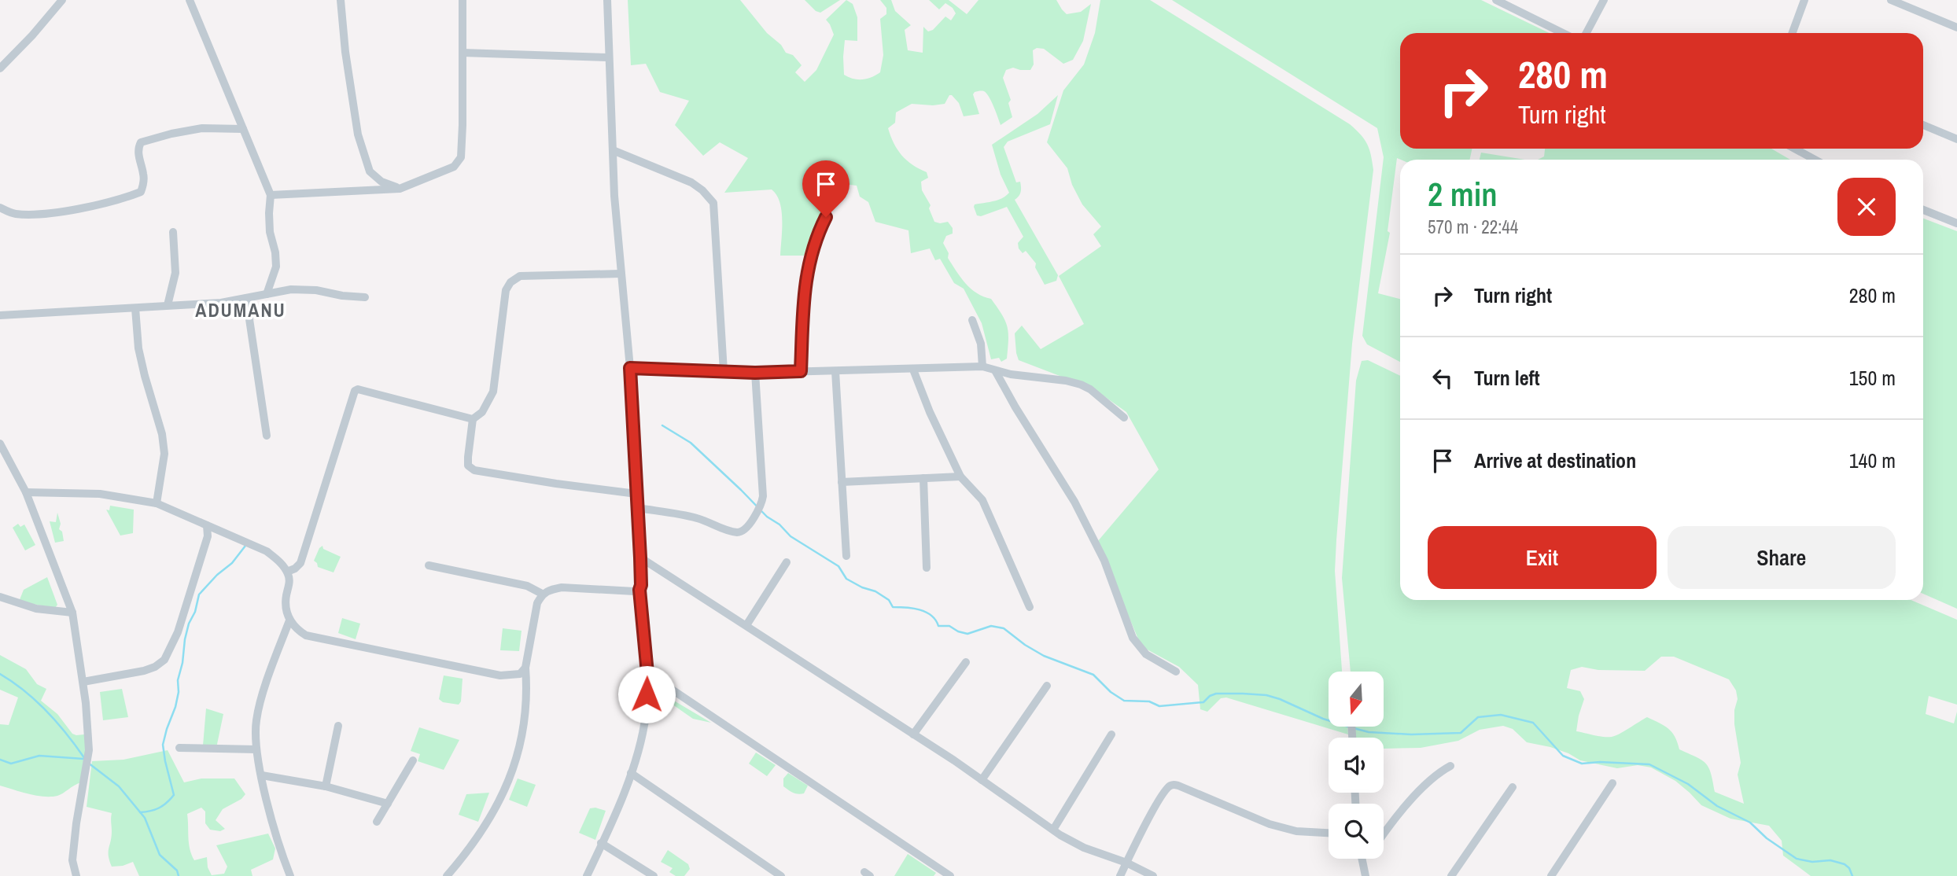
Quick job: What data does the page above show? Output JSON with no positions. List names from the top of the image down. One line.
{"districts":["ADUMANU"],"north":"bottom","page":{"turn":["280 m","Turn right"],"heading":["2 min","570 m · 22:44"],"list":[{"name":"Turn right","value":"280 m"},{"name":"Turn left","value":"150 m"},{"name":"Arrive at destination","value":"140 m"}],"buttons":["Exit","Share"]}}
